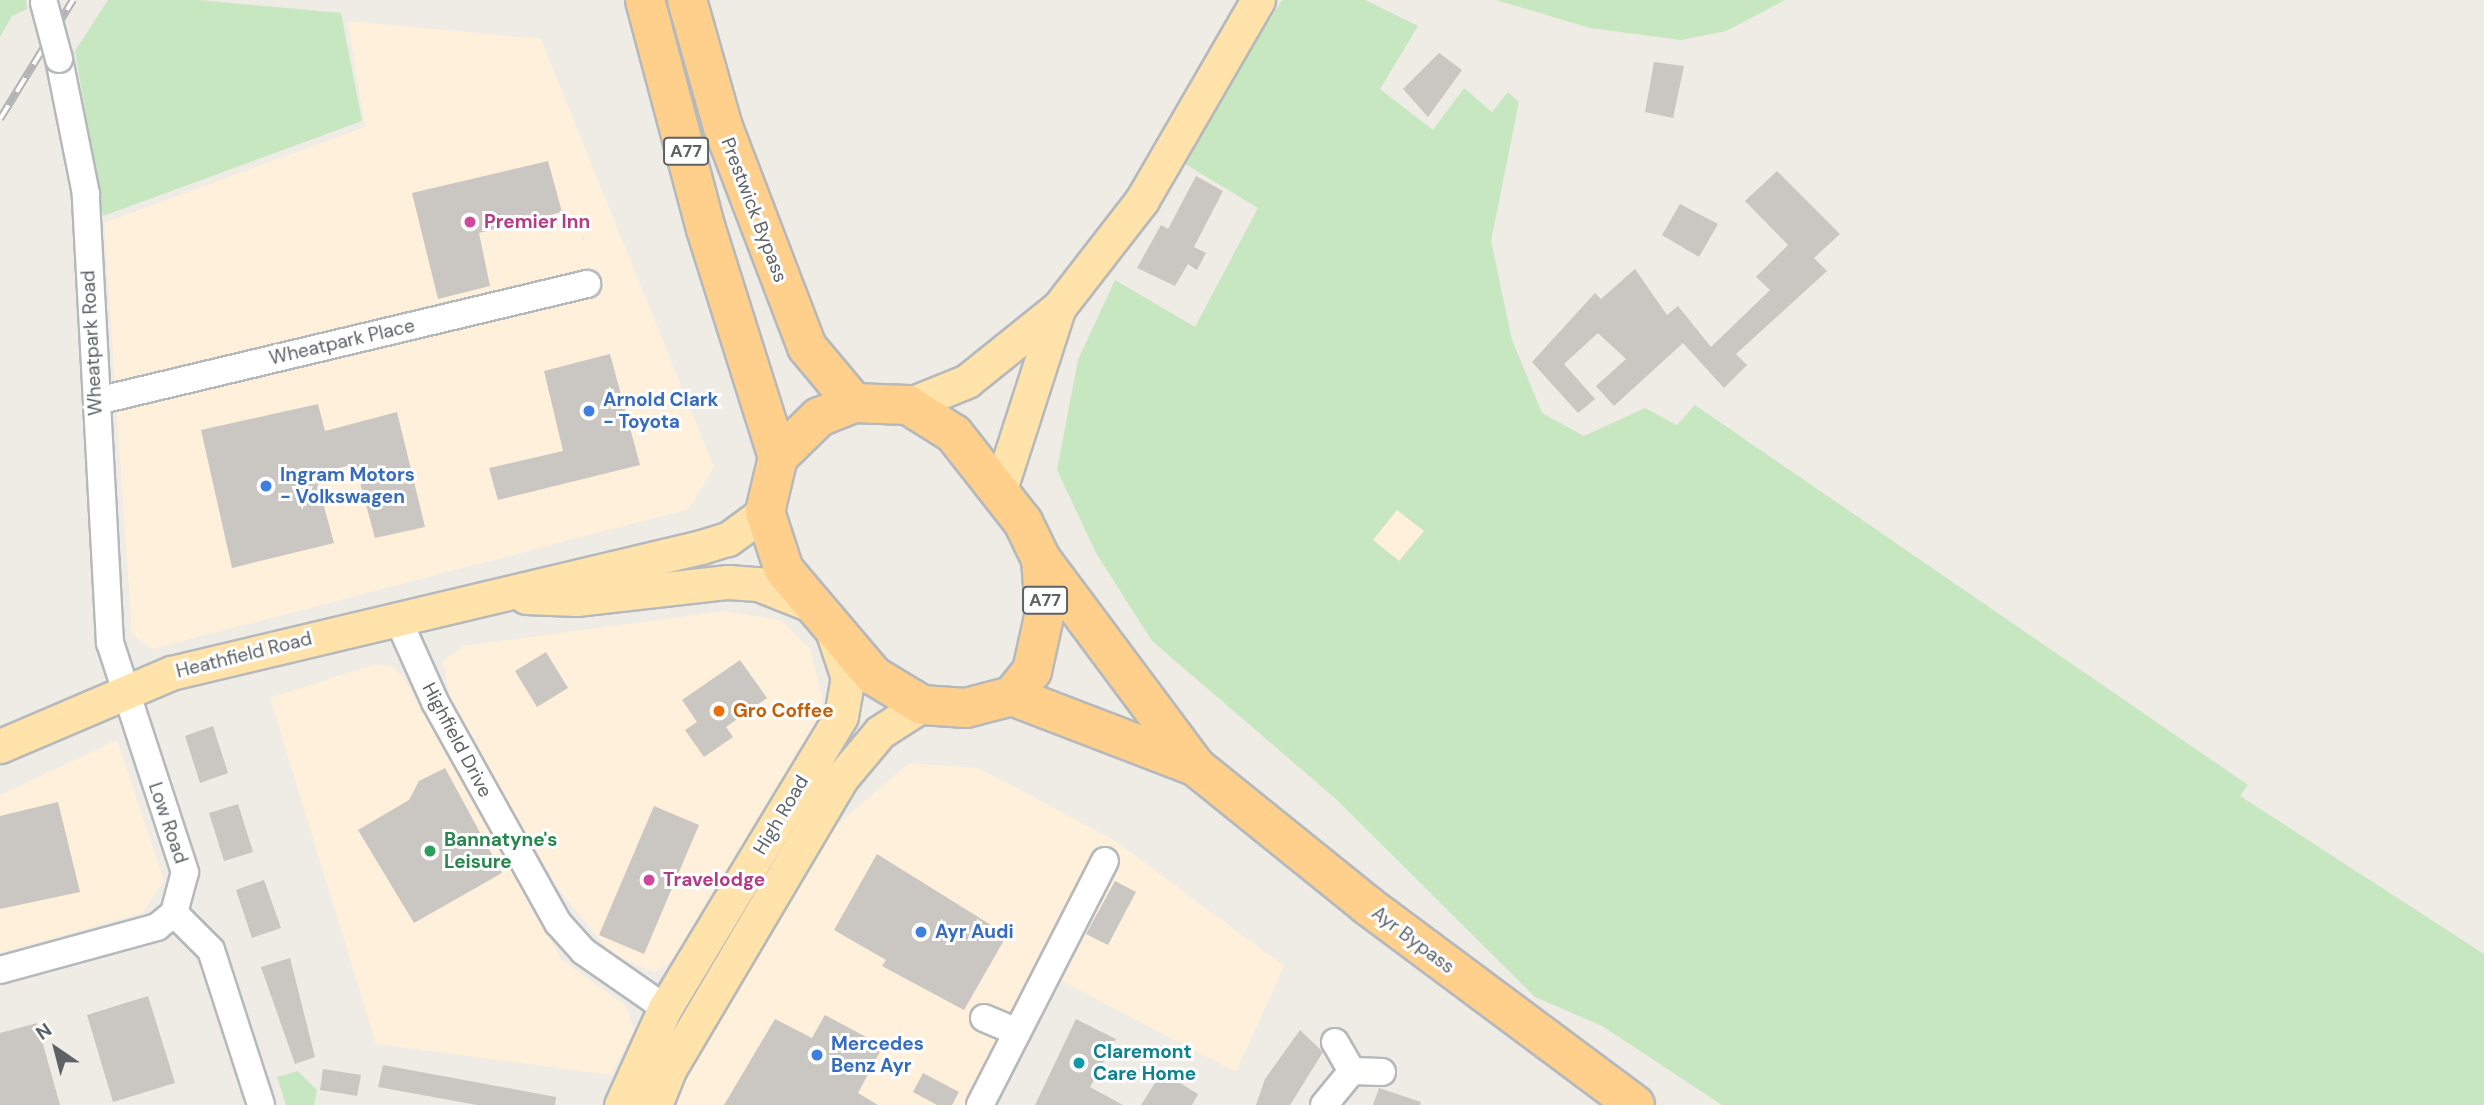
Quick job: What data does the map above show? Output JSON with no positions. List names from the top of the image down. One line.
{"streets":{"highway":["A77","Prestwick Bypass","Ayr Bypass"],"main road":["Heathfield Road","High Road"],"street":["Wheatpark Place","Wheatpark Road","Highfield Drive","Low Road"]},"crossings":[["A77","Ayr Bypass"],["Wheatpark Place","Wheatpark Road"],["Wheatpark Road","Heathfield Road"],["Wheatpark Road","Low Road"],["Heathfield Road","Highfield Drive"],["Heathfield Road","Low Road"],["Highfield Drive","High Road"]],"places":["Premier Inn","Arnold Clark - Toyota","Ingram Motors - Volkswagen","Gro Coffee","Bannatyne's Leisure","Travelodge","Ayr Audi","Mercedes Benz Ayr","Claremont Care Home"],"north":"top left"}
